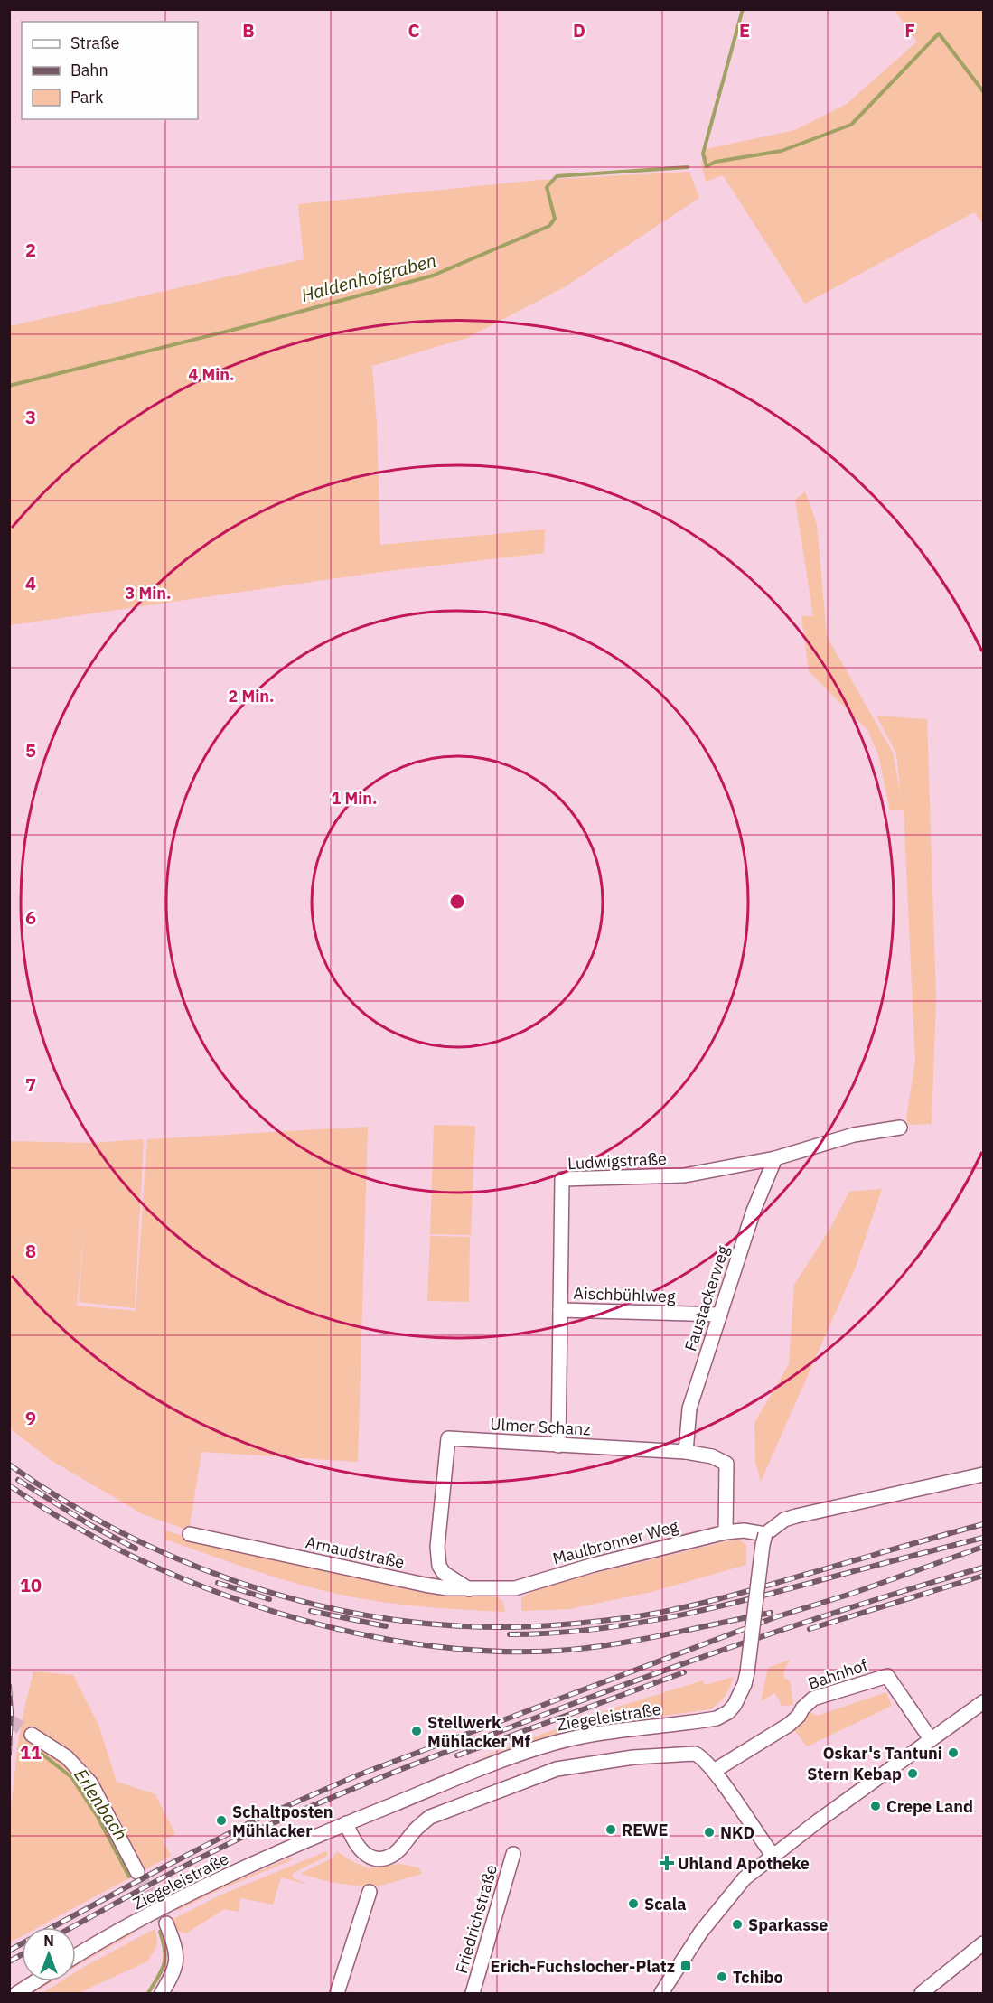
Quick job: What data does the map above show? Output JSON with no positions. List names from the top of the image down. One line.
{"streets":{"street":["Ludwigstraße","Aischbühlweg","Faustackerweg","Ulmer Schanz","Maulbronner Weg","Arnaudstraße","Bahnhof","Ziegeleistraße","Friedrichstraße"]},"crossings":[["Ludwigstraße","Aischbühlweg"],["Ludwigstraße","Faustackerweg"],["Ludwigstraße","Ulmer Schanz"],["Aischbühlweg","Faustackerweg"],["Faustackerweg","Ulmer Schanz"],["Ulmer Schanz","Maulbronner Weg"],["Ulmer Schanz","Arnaudstraße"],["Maulbronner Weg","Arnaudstraße"]],"water":["Haldenhofgraben","Erlenbach"],"places":{"other":["Stellwerk Mühlacker Mf","Oskar's Tantuni","Stern Kebap","Crepe Land","Schaltposten Mühlacker","REWE","NKD","Scala","Sparkasse","Tchibo"],"health":["Uhland Apotheke"],"transit":["Erich-Fuchslocher-Platz"]},"legend":["Straße","Bahn","Park"],"north":"top","grid":{"columns":["B","C","D","E","F"],"rows":["2","3","4","5","6","7","8","9","10","11"]},"rings":["4 Min.","3 Min.","2 Min.","1 Min."]}
